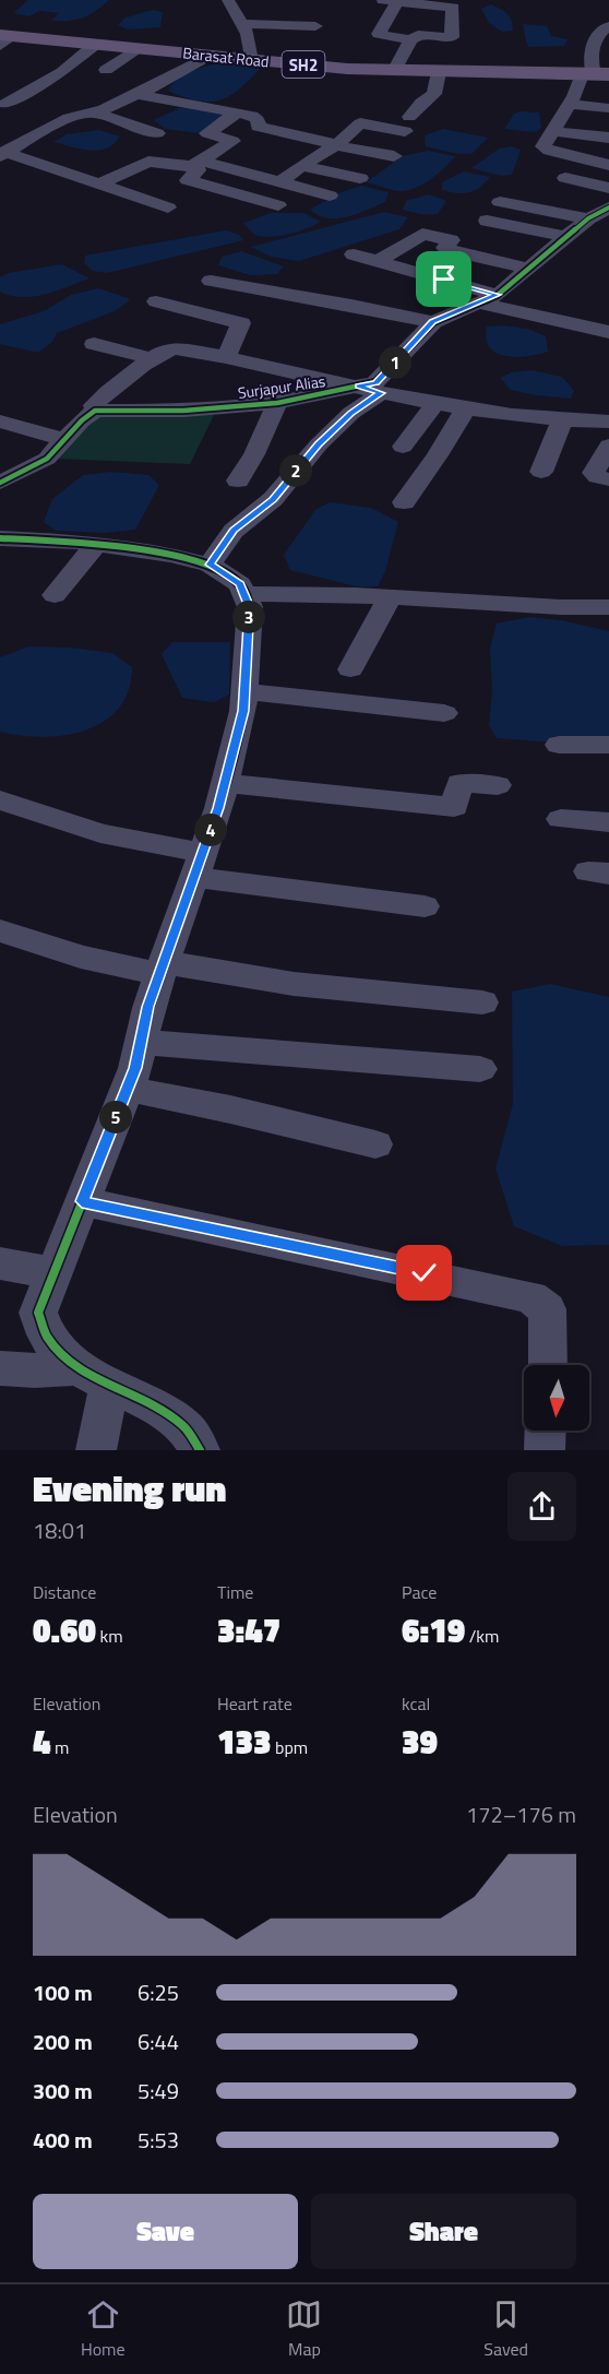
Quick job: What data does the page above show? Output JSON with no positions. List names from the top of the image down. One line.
{"streets":{"main road":["Barasat Road","SH2"],"street":["Surjapur Alias"]},"north":"bottom","page":{"pins":["1","2","3","4","5"],"heading":["Evening run","18:01"],"stats":[["Distance","0.60 km"],["Time","3:47"],["Pace","6:19 /km"],["Elevation","4 m"],["Heart rate","133 bpm"],["kcal","39"]],"chart":["Elevation","172–176 m"],"list":[{"name":"100 m","note":"6:25"},{"name":"200 m","note":"6:44"},{"name":"300 m","note":"5:49"},{"name":"400 m","note":"5:53"}],"buttons":["Save","Share"],"tabs":["Home","Map","Saved"]}}
